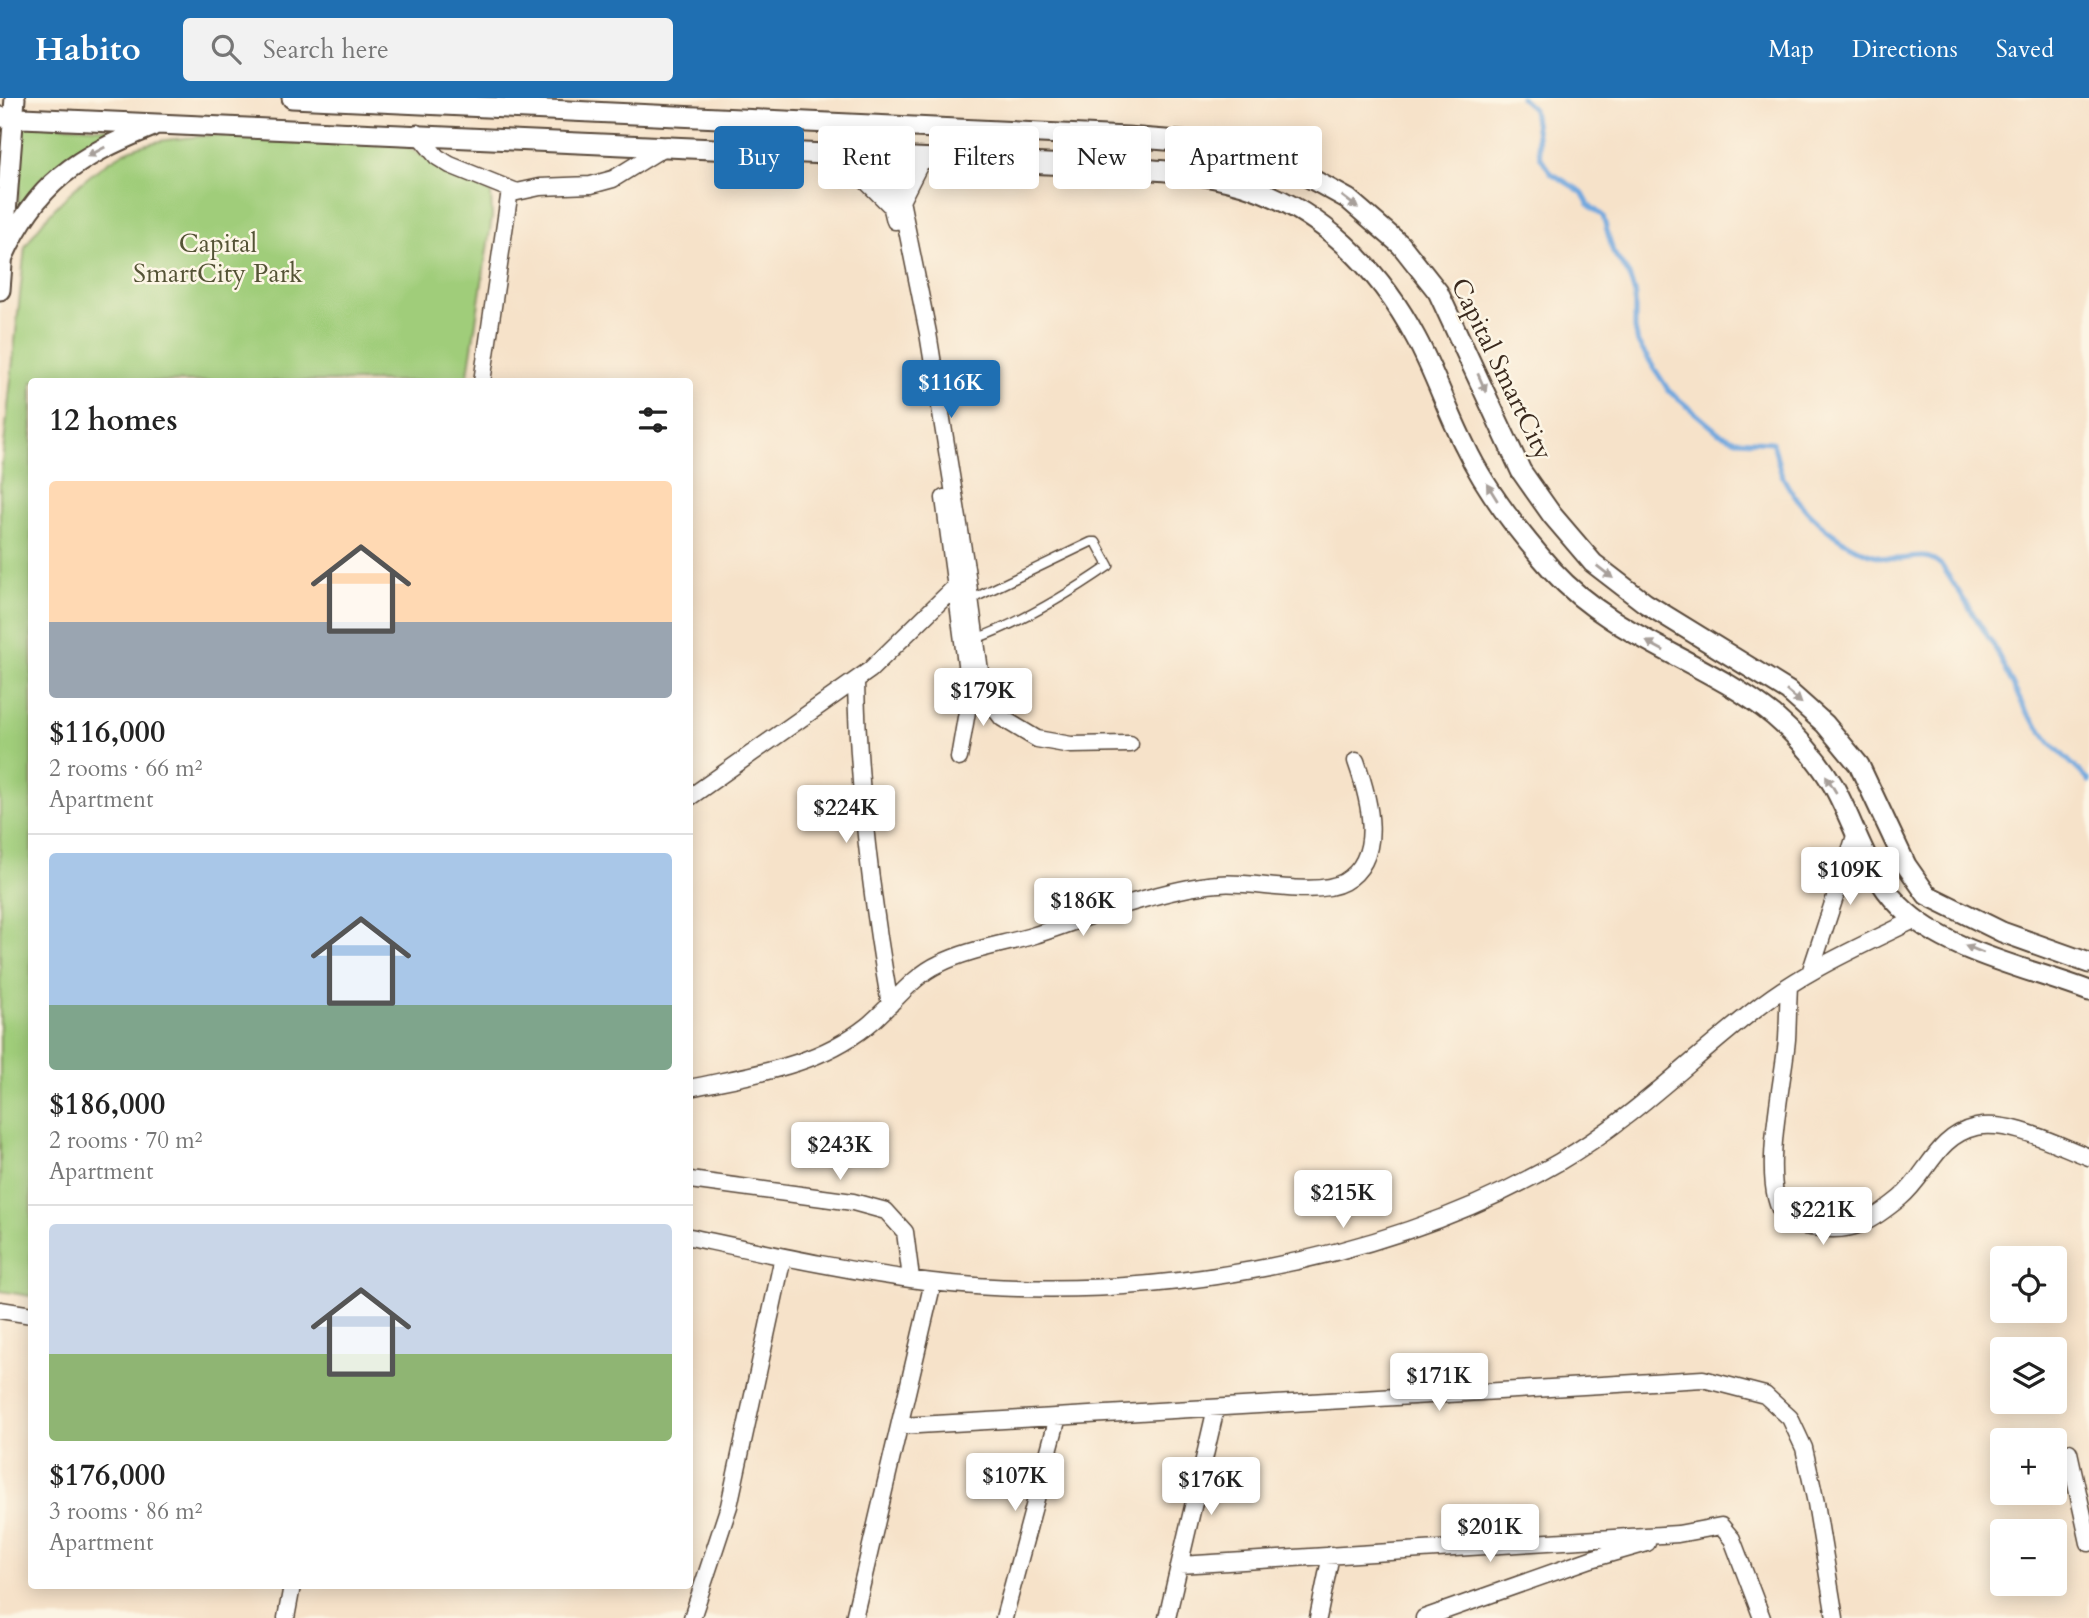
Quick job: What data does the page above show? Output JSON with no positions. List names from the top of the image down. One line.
{"streets":{"street":["Capital SmartCity"]},"parks":["Capital SmartCity Park"],"page":{"header":"Habito","search":"Search here","nav":["Map","Directions","Saved"],"chip":["Buy","Rent","Filters","New","Apartment"],"price":["$116K","$179K","$224K","$109K","$186K","$243K","$215K","$221K","$171K","$107K","$176K","$201K"],"heading":"12 homes","list":[{"name":"$116,000","note":"2 rooms · 66 m² · Apartment"},{"name":"$186,000","note":"2 rooms · 70 m² · Apartment"},{"name":"$176,000","note":"3 rooms · 86 m² · Apartment"}],"map_buttons":["+","−"]}}
